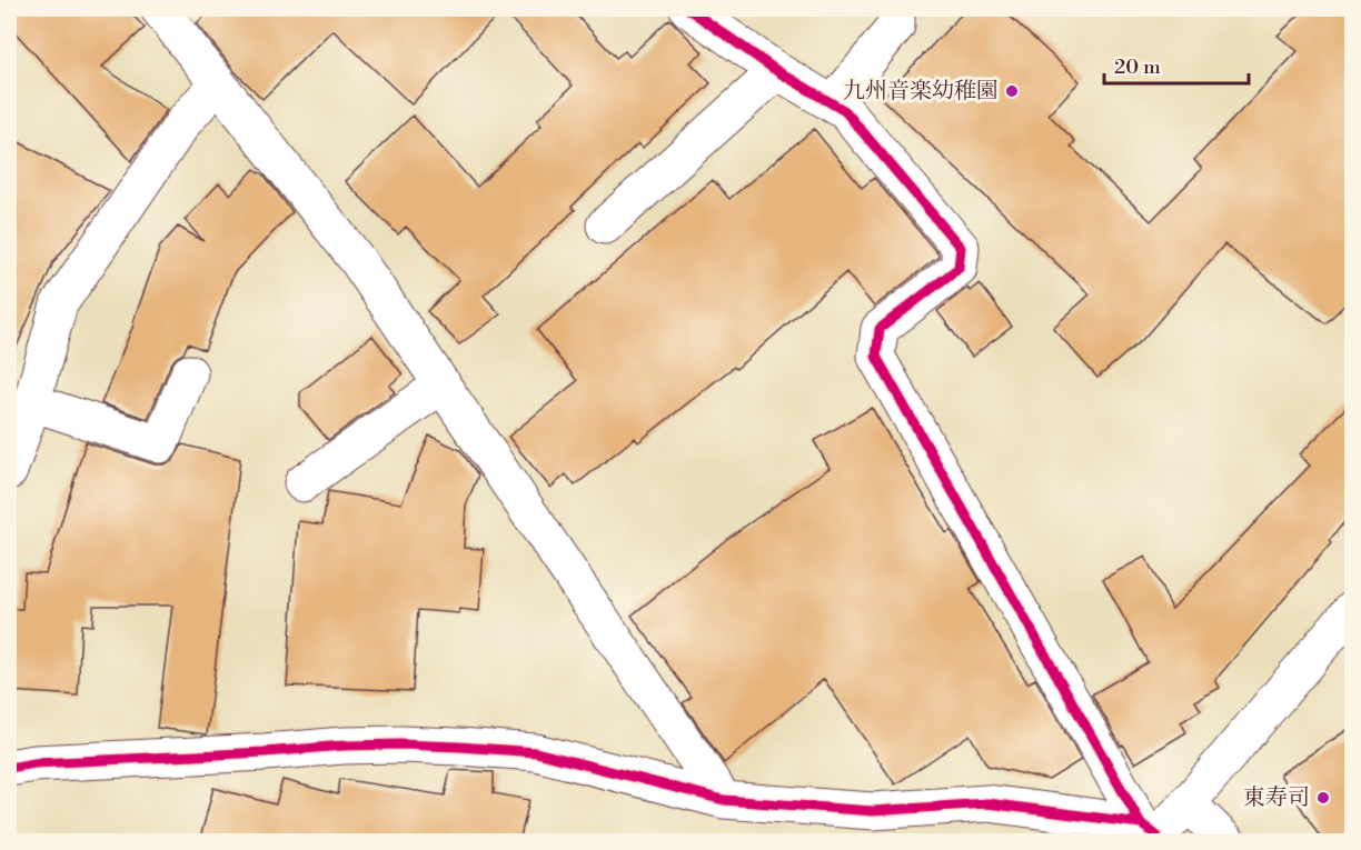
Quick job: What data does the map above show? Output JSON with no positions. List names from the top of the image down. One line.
{"places":["九州音楽幼稚園","東寿司"],"scale_bar":"20 m"}
